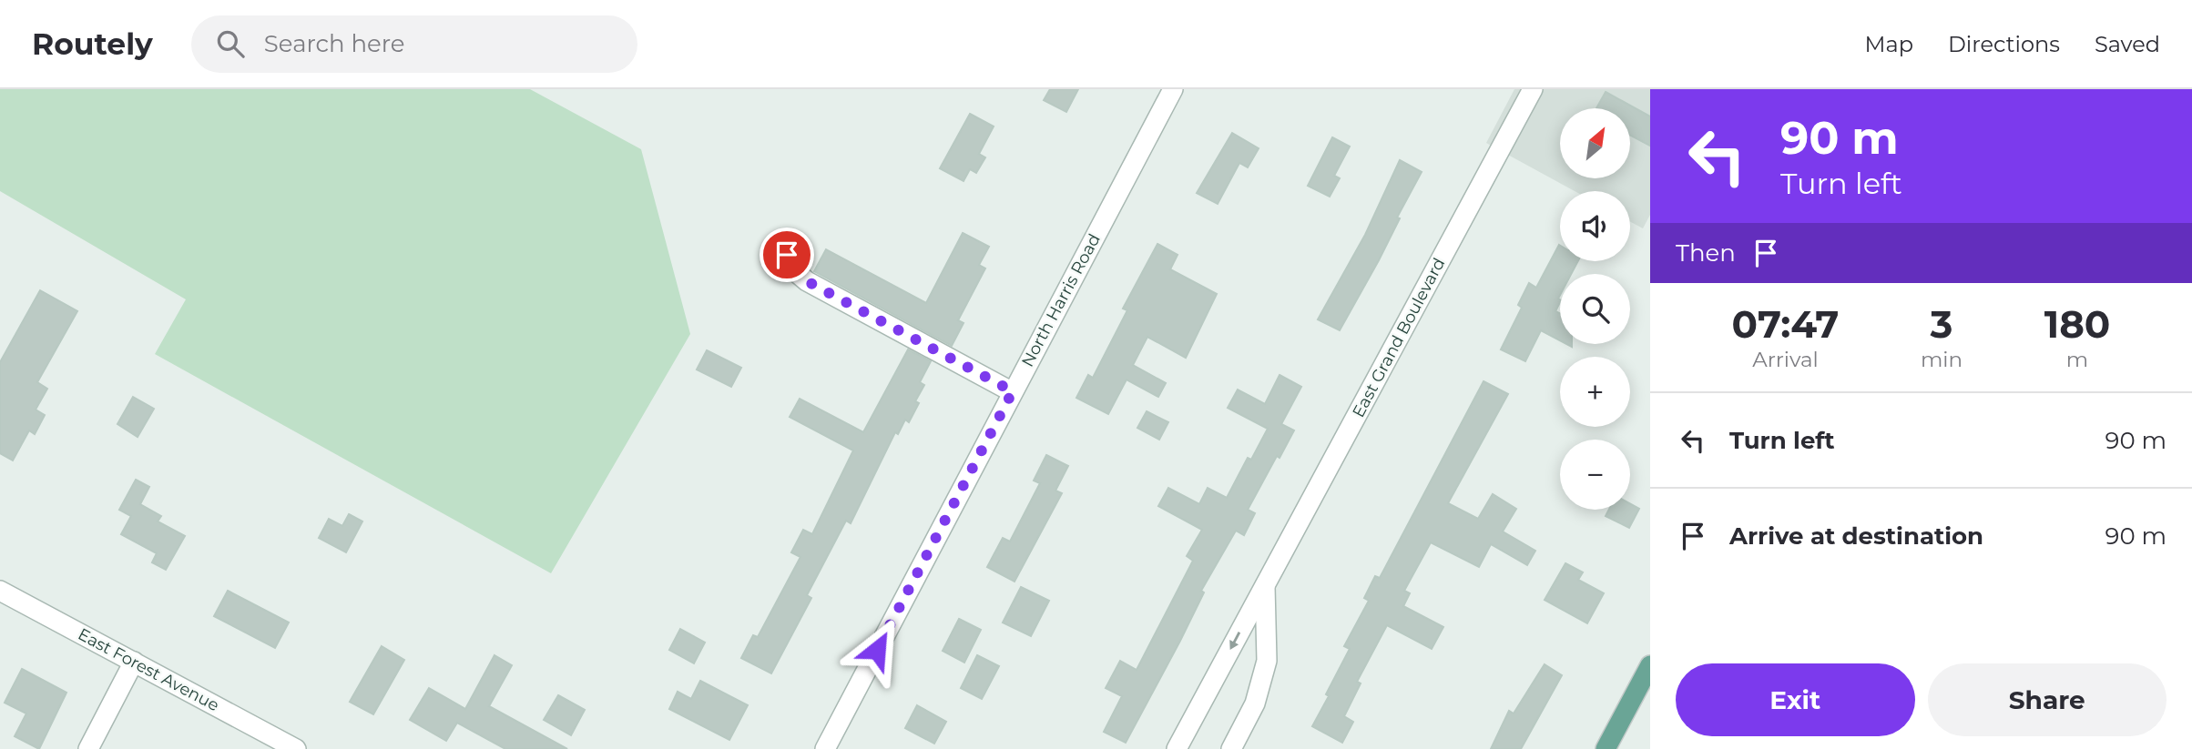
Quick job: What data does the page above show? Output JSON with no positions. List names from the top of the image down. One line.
{"streets":{"street":["North Harris Road","East Grand Boulevard","East Forest Avenue"]},"north":"top right","page":{"header":"Routely","search":"Search here","nav":["Map","Directions","Saved"],"turn":["90 m","Turn left"],"map_buttons":["+","−"],"then":"Then","eta":["07:47","Arrival","3","min","180","m"],"list":[{"name":"Turn left","value":"90 m"},{"name":"Arrive at destination","value":"90 m"}],"buttons":["Exit","Share"]}}
